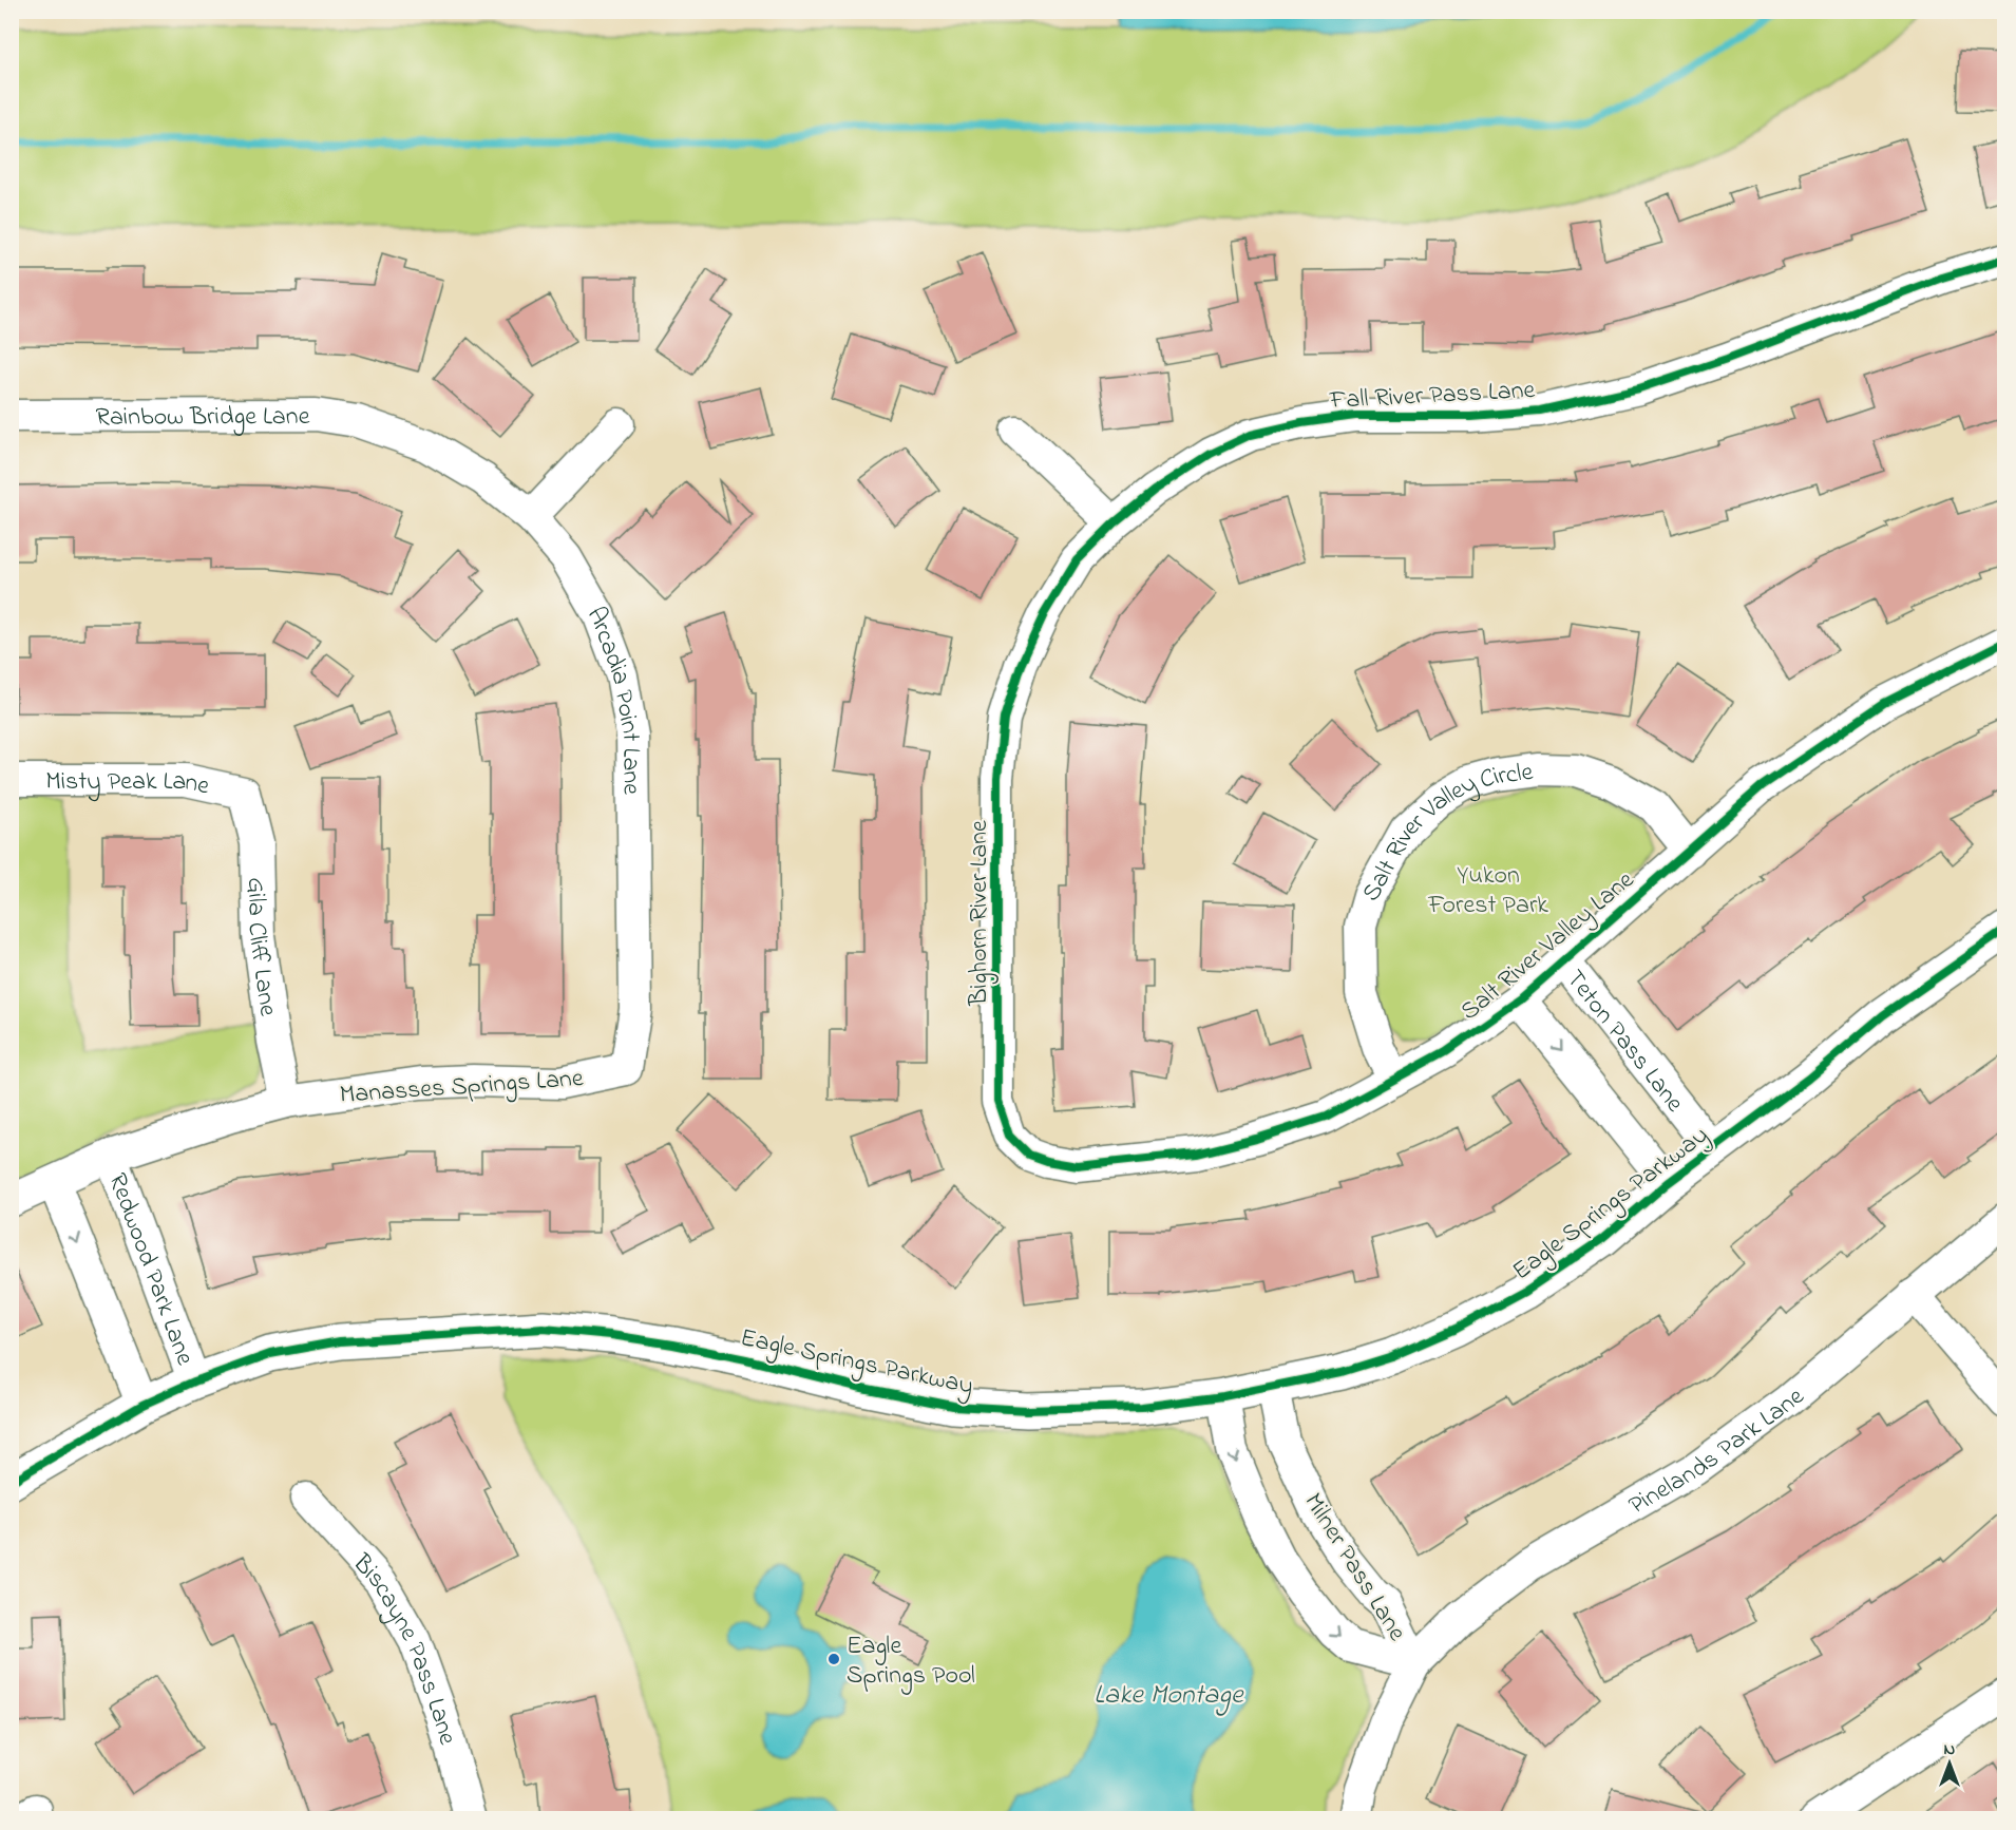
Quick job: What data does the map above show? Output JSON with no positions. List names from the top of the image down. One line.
{"streets":{"street":["Fall River Pass Lane","Rainbow Bridge Lane","Arcadia Point Lane","Misty Peak Lane","Salt River Valley Circle","Bighorn River Lane","Salt River Valley Lane","Gila Cliff Lane","Teton Pass Lane","Manasses Springs Lane","Eagle Springs Parkway","Redwood Park Lane","Pinelands Park Lane","Milner Pass Lane","Biscayne Pass Lane"]},"crossings":[["Fall River Pass Lane","Bighorn River Lane"],["Rainbow Bridge Lane","Arcadia Point Lane"],["Arcadia Point Lane","Manasses Springs Lane"],["Misty Peak Lane","Gila Cliff Lane"],["Salt River Valley Circle","Salt River Valley Lane"],["Bighorn River Lane","Salt River Valley Lane"],["Salt River Valley Lane","Teton Pass Lane"],["Gila Cliff Lane","Manasses Springs Lane"],["Teton Pass Lane","Eagle Springs Parkway"],["Manasses Springs Lane","Redwood Park Lane"],["Eagle Springs Parkway","Redwood Park Lane"],["Eagle Springs Parkway","Milner Pass Lane"],["Pinelands Park Lane","Milner Pass Lane"]],"water":["Lake Montage"],"parks":["Yukon Forest Park"],"places":["Eagle Springs Pool"],"north":"top"}
